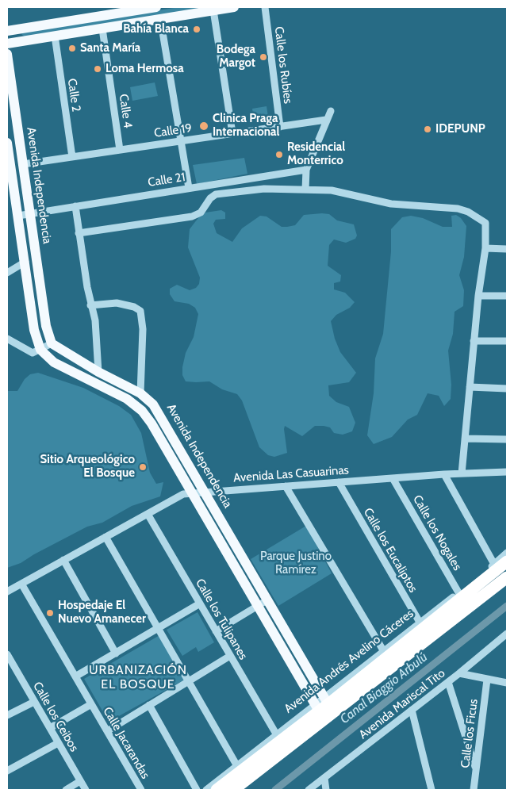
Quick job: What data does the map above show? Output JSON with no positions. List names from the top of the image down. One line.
{"streets":{"highway":["Avenida Andrés Avelino Cáceres"],"main road":["Avenida Independencia"],"street":["Calle los Rubíes","Calle 2","Calle 4","Calle 19","Calle 21","Avenida Las Casuarinas","Calle los Nogales","Calle los Eucaliptos","Calle los Tulipanes","Avenida Mariscal Tito","Calle los Ceibos","Calle los Ficus","Calle Jacarandas"]},"crossings":[["Calle los Rubíes","Calle 19"],["Calle 2","Calle 19"],["Calle 4","Calle 19"],["Calle 19","Avenida Independencia"],["Calle 21","Avenida Independencia"],["Avenida Independencia","Avenida Las Casuarinas"],["Avenida Independencia","Avenida Andrés Avelino Cáceres"],["Avenida Las Casuarinas","Calle los Nogales"],["Avenida Las Casuarinas","Calle los Eucaliptos"],["Avenida Las Casuarinas","Calle los Tulipanes"],["Avenida Las Casuarinas","Calle Jacarandas"],["Calle los Nogales","Avenida Andrés Avelino Cáceres"],["Calle los Eucaliptos","Avenida Andrés Avelino Cáceres"],["Calle los Tulipanes","Avenida Andrés Avelino Cáceres"]],"districts":["URBANIZACIÓN EL BOSQUE"],"water":["Canal Biaggio Arbulú"],"parks":["Parque Justino Ramírez"],"places":["Bahía Blanca","Santa María","Bodega Margot","Loma Hermosa","Clinica Praga Internacional","IDEPUNP","Residencial Monterrico","Sitio Arqueológico El Bosque","Hospedaje El Nuevo Amanecer"]}
